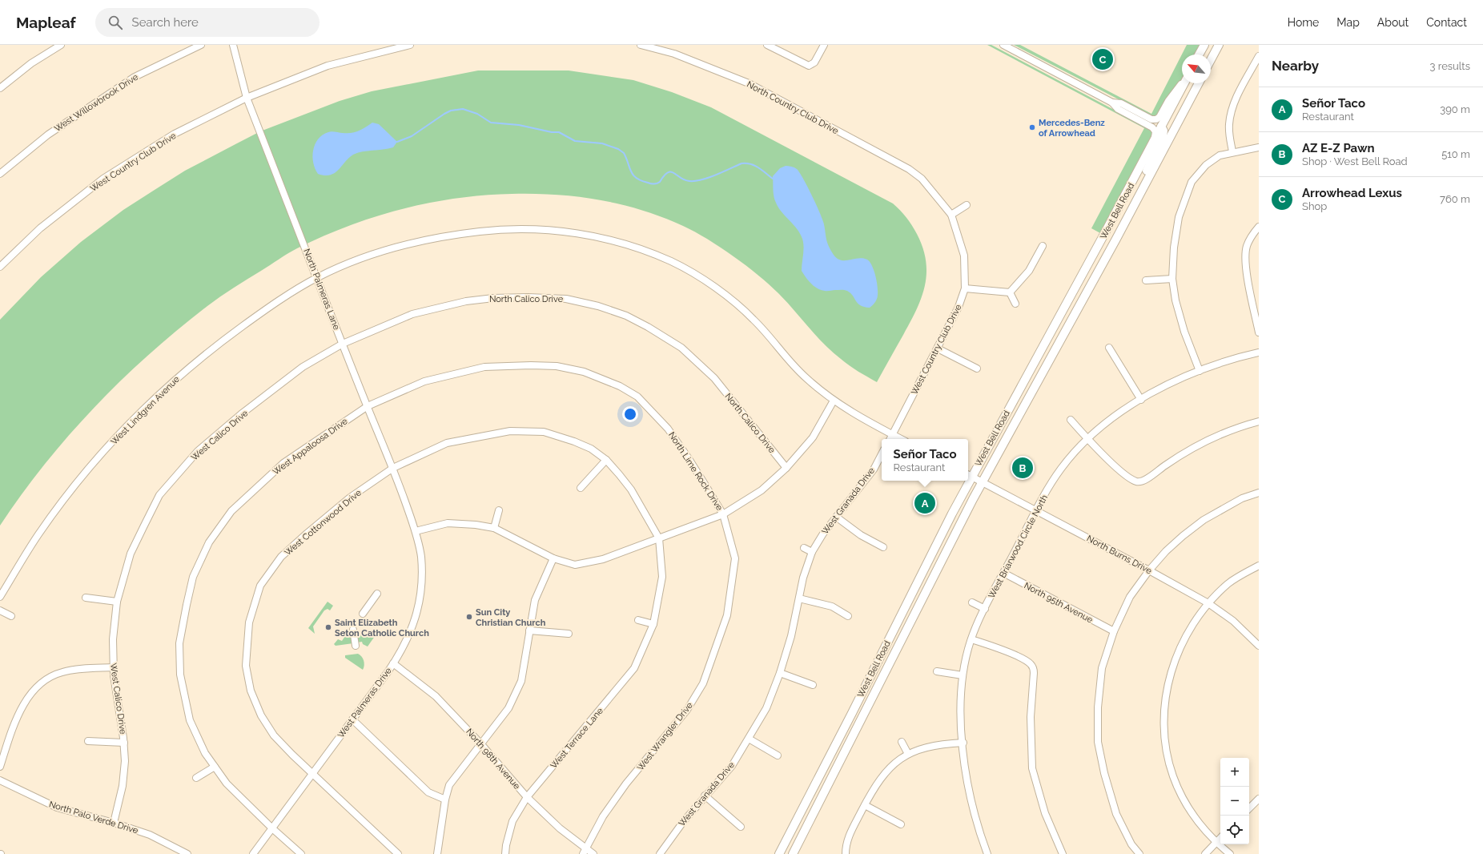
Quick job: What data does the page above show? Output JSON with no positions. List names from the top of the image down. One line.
{"streets":{"main road":["West Bell Road"],"street":["West Willowbrook Drive","North Country Club Drive","West Country Club Drive","North Palmeras Lane","North Calico Drive","West Lindgren Avenue","West Calico Drive","West Appaloosa Drive","North Lime Rock Drive","West Granada Drive","West Cottonwood Drive","West Briarwood Circle North","North Burns Drive","North 95th Avenue","West Palmeras Drive","West Wrangler Drive","West Terrace Lane","North 98th Avenue","North Palo Verde Drive"]},"crossings":[["North Country Club Drive","West Country Club Drive"],["West Country Club Drive","North Palmeras Lane"],["West Country Club Drive","West Lindgren Avenue"],["West Bell Road","North Burns Drive"],["North Palmeras Lane","North Calico Drive"],["North Palmeras Lane","West Lindgren Avenue"],["North Palmeras Lane","West Calico Drive"],["North Palmeras Lane","West Appaloosa Drive"],["North Palmeras Lane","North Lime Rock Drive"],["North Palmeras Lane","West Cottonwood Drive"],["North Palmeras Lane","West Palmeras Drive"],["North Calico Drive","West Calico Drive"],["West Calico Drive","North Palo Verde Drive"],["West Appaloosa Drive","North Lime Rock Drive"],["West Appaloosa Drive","West Palmeras Drive"],["North Lime Rock Drive","West Wrangler Drive"],["West Cottonwood Drive","West Palmeras Drive"],["West Cottonwood Drive","West Terrace Lane"],["West Briarwood Circle North","North Burns Drive"],["West Briarwood Circle North","North 95th Avenue"],["West Palmeras Drive","North 98th Avenue"],["West Wrangler Drive","North 98th Avenue"],["West Terrace Lane","North 98th Avenue"]],"places":["Mercedes-Benz of Arrowhead","Sun City Christian Church","Saint Elizabeth Seton Catholic Church"],"north":"top left","page":{"header":"Mapleaf","search":"Search here","nav":["Home","Map","About","Contact"],"heading":["Nearby","3 results"],"pins":["C","B","A"],"list":[{"mark":"A","name":"Señor Taco","note":"Restaurant","value":"390 m"},{"mark":"B","name":"AZ E-Z Pawn","note":"Shop · West Bell Road","value":"510 m"},{"mark":"C","name":"Arrowhead Lexus","note":"Shop","value":"760 m"}],"popup":["Señor Taco","Restaurant"],"map_buttons":["+","−"]}}
